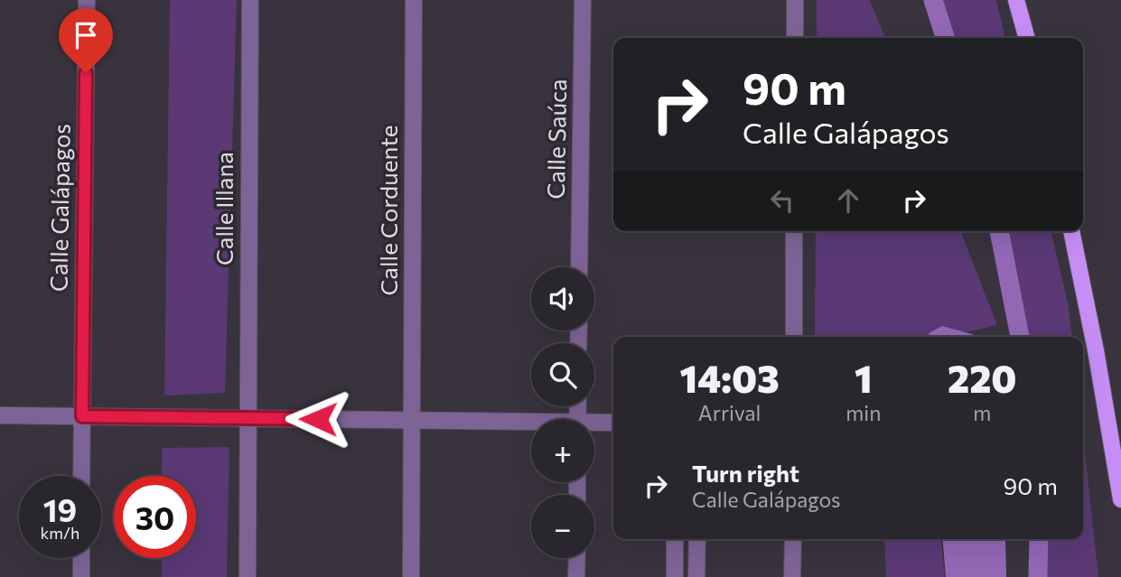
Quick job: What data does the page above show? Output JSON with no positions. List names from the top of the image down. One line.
{"streets":{"street":["Calle Saúca","Calle Galápagos","Calle Illana","Calle Corduente"]},"page":{"turn":["90 m","Calle Galápagos"],"map_buttons":["+","−"],"eta":["14:03","Arrival","1","min","220","m"],"list":[{"name":"Turn right","note":"Calle Galápagos","value":"90 m"}],"speed":"19 km/h","limit":"30"}}
